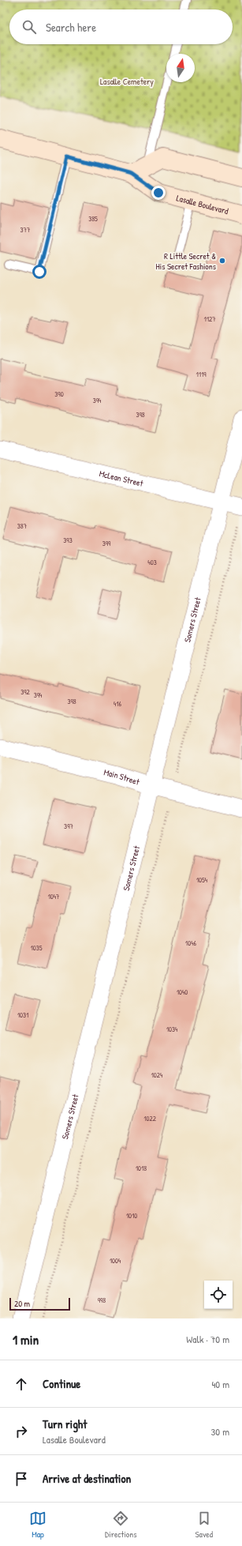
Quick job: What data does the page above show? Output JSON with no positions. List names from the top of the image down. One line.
{"streets":{"main road":["Lasalle Boulevard"],"street":["McLean Street","Somers Street","Main Street"]},"crossings":[["McLean Street","Somers Street"],["Somers Street","Main Street"]],"parks":["Lasalle Cemetery"],"places":["R Little Secret & His Secret Fashions"],"house_numbers":["385","377","1127","1119","390","394","398","387","393","399","403","392","394","398","416","397","1054","1047","1046","1035","1040","1031","1034","1024","1022","1018","1010","1004","998"],"scale_bar":"20 m","north":"top","page":{"search":"Search here","scale":"20 m","heading":["1 min","Walk · 70 m"],"list":[["Continue","40 m"],["Turn right","Lasalle Boulevard","30 m"],"Arrive at destination"],"nav":["Map","Directions","Saved"]}}
